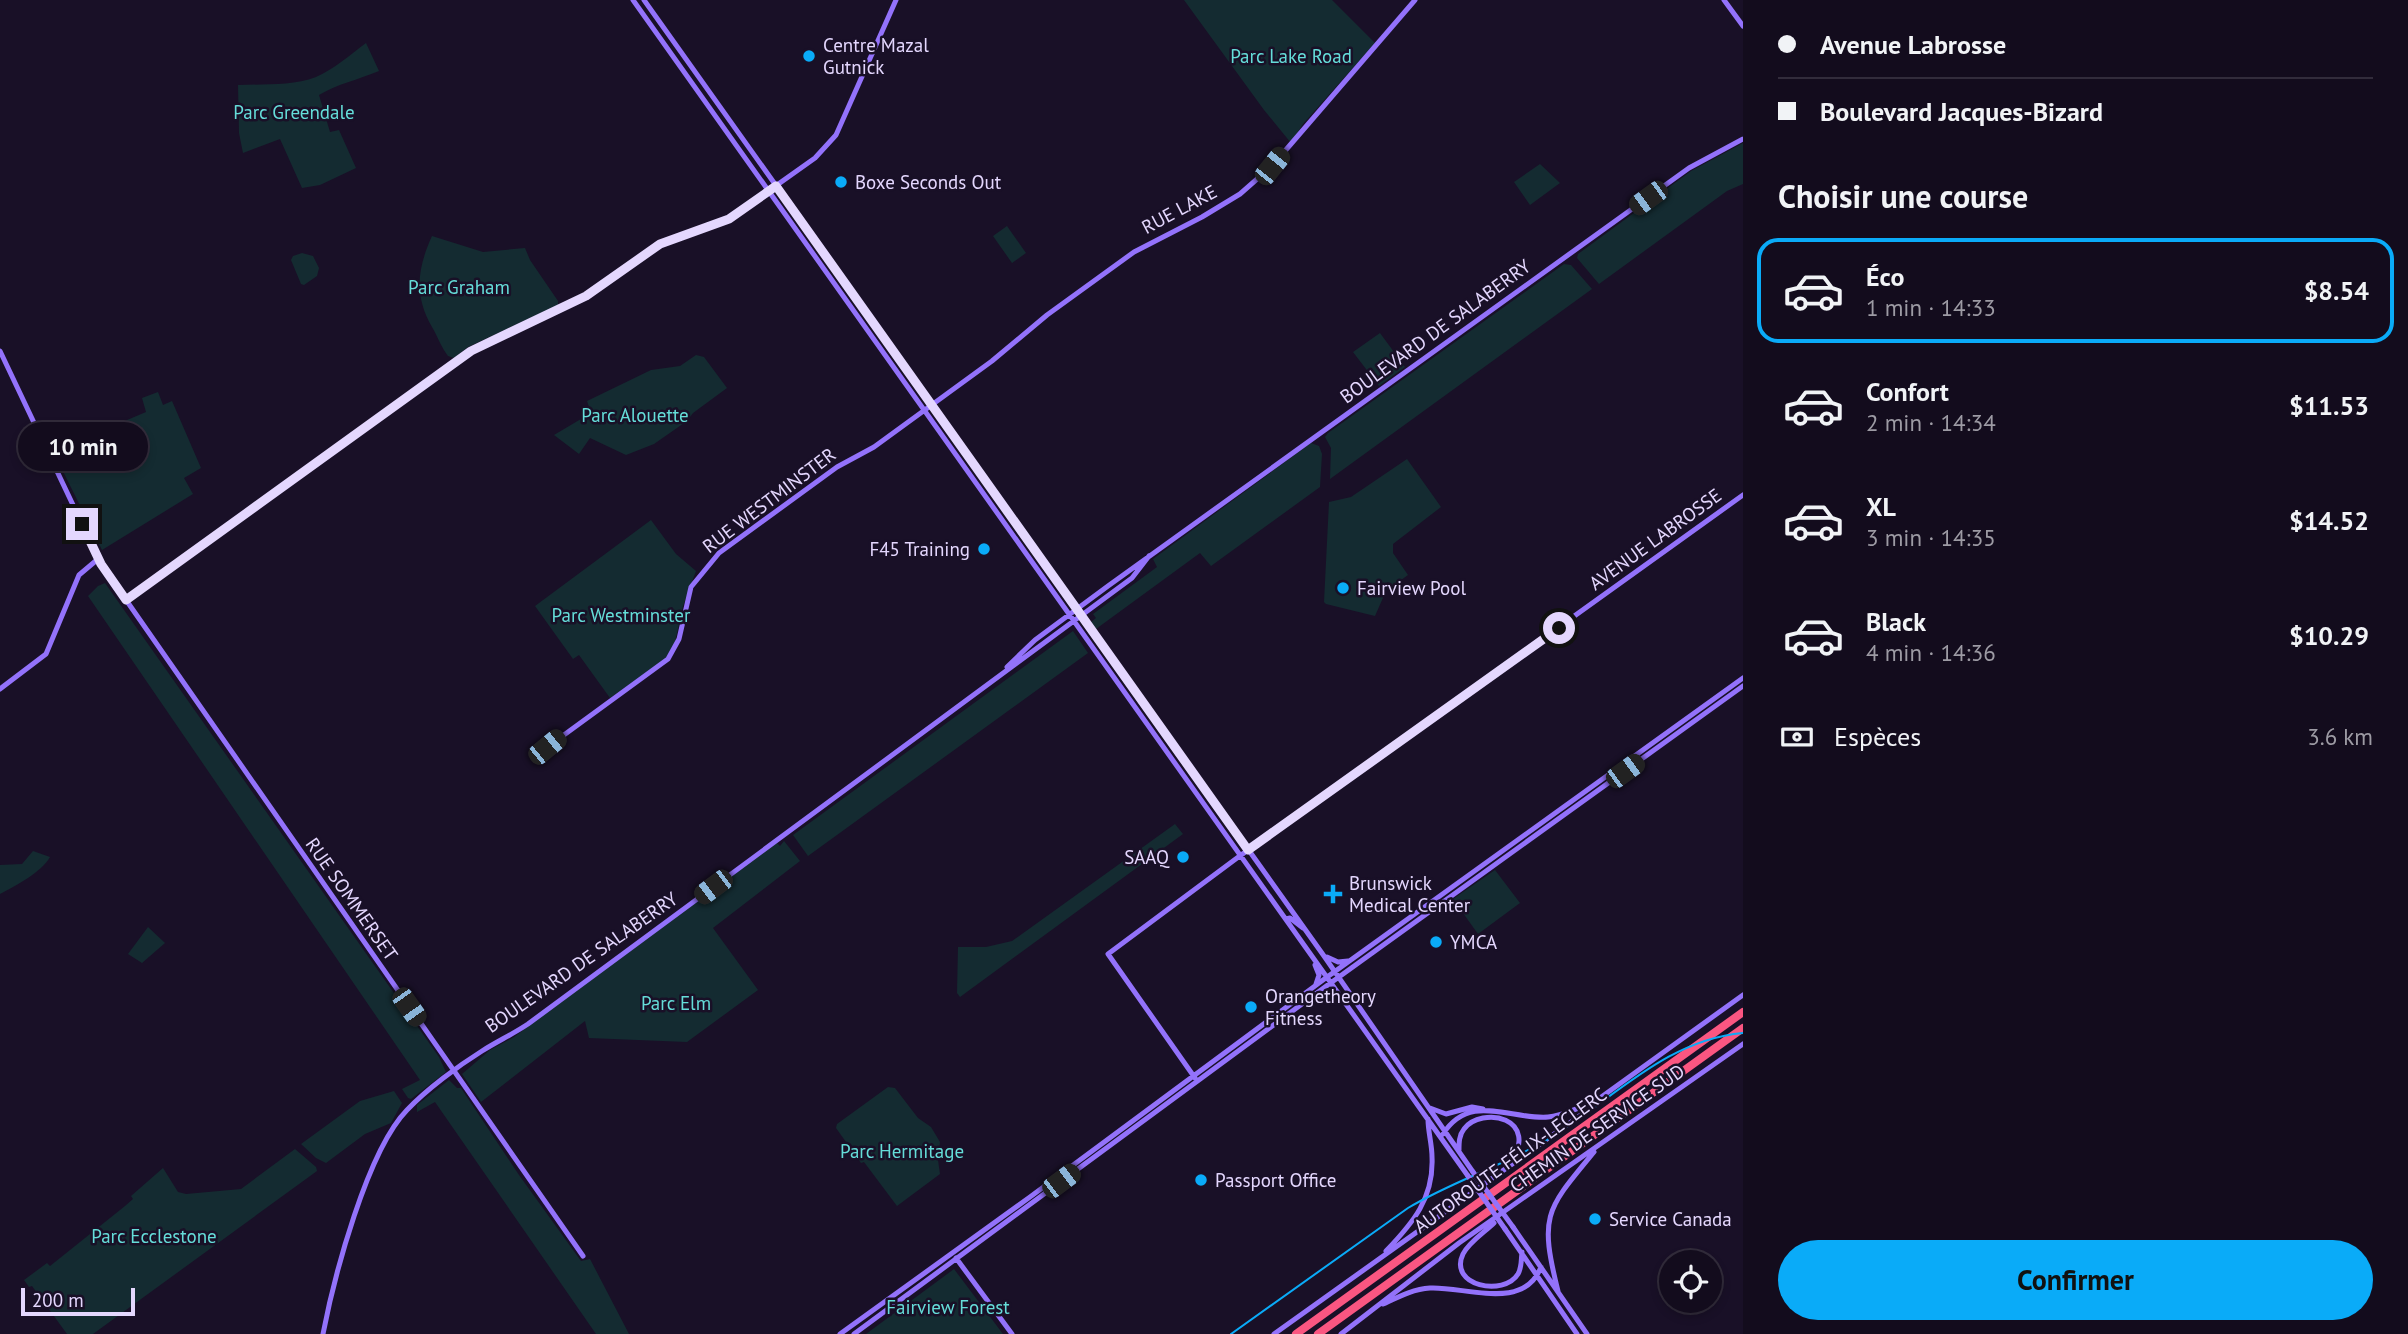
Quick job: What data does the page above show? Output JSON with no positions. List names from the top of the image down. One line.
{"streets":{"highway":["AUTOROUTE FÉLIX-LECLERC"],"street":["RUE LAKE","BOULEVARD DE SALABERRY","RUE WESTMINSTER","AVENUE LABROSSE","RUE SOMMERSET","CHEMIN DE SERVICE SUD"]},"crossings":[["RUE LAKE","RUE WESTMINSTER"],["BOULEVARD DE SALABERRY","RUE SOMMERSET"]],"parks":["Parc Lake Road","Parc Greendale","Parc Graham","Parc Alouette","Parc Westminster","Parc Elm","Parc Hermitage","Parc Ecclestone","Fairview Forest"],"places":{"other":["Centre Mazal Gutnick","Boxe Seconds Out","F45 Training","Fairview Pool","SAAQ","YMCA","Orangetheory Fitness","Passport Office","Service Canada"],"health":["Brunswick Medical Center"]},"scale_bar":"200 m","page":{"banner":["Avenue Labrosse","Boulevard Jacques-Bizard"],"heading":"Choisir une course","list":[{"name":"Éco","note":"1 min · 14:33","value":"$8.54"},{"name":"Confort","note":"2 min · 14:34","value":"$11.53"},{"name":"XL","note":"3 min · 14:35","value":"$14.52"},{"name":"Black","note":"4 min · 14:36","value":"$10.29"}],"bubble":"10 min","pay":["Espèces","3.6 km"],"buttons":"Confirmer","scale":"200 m"}}
